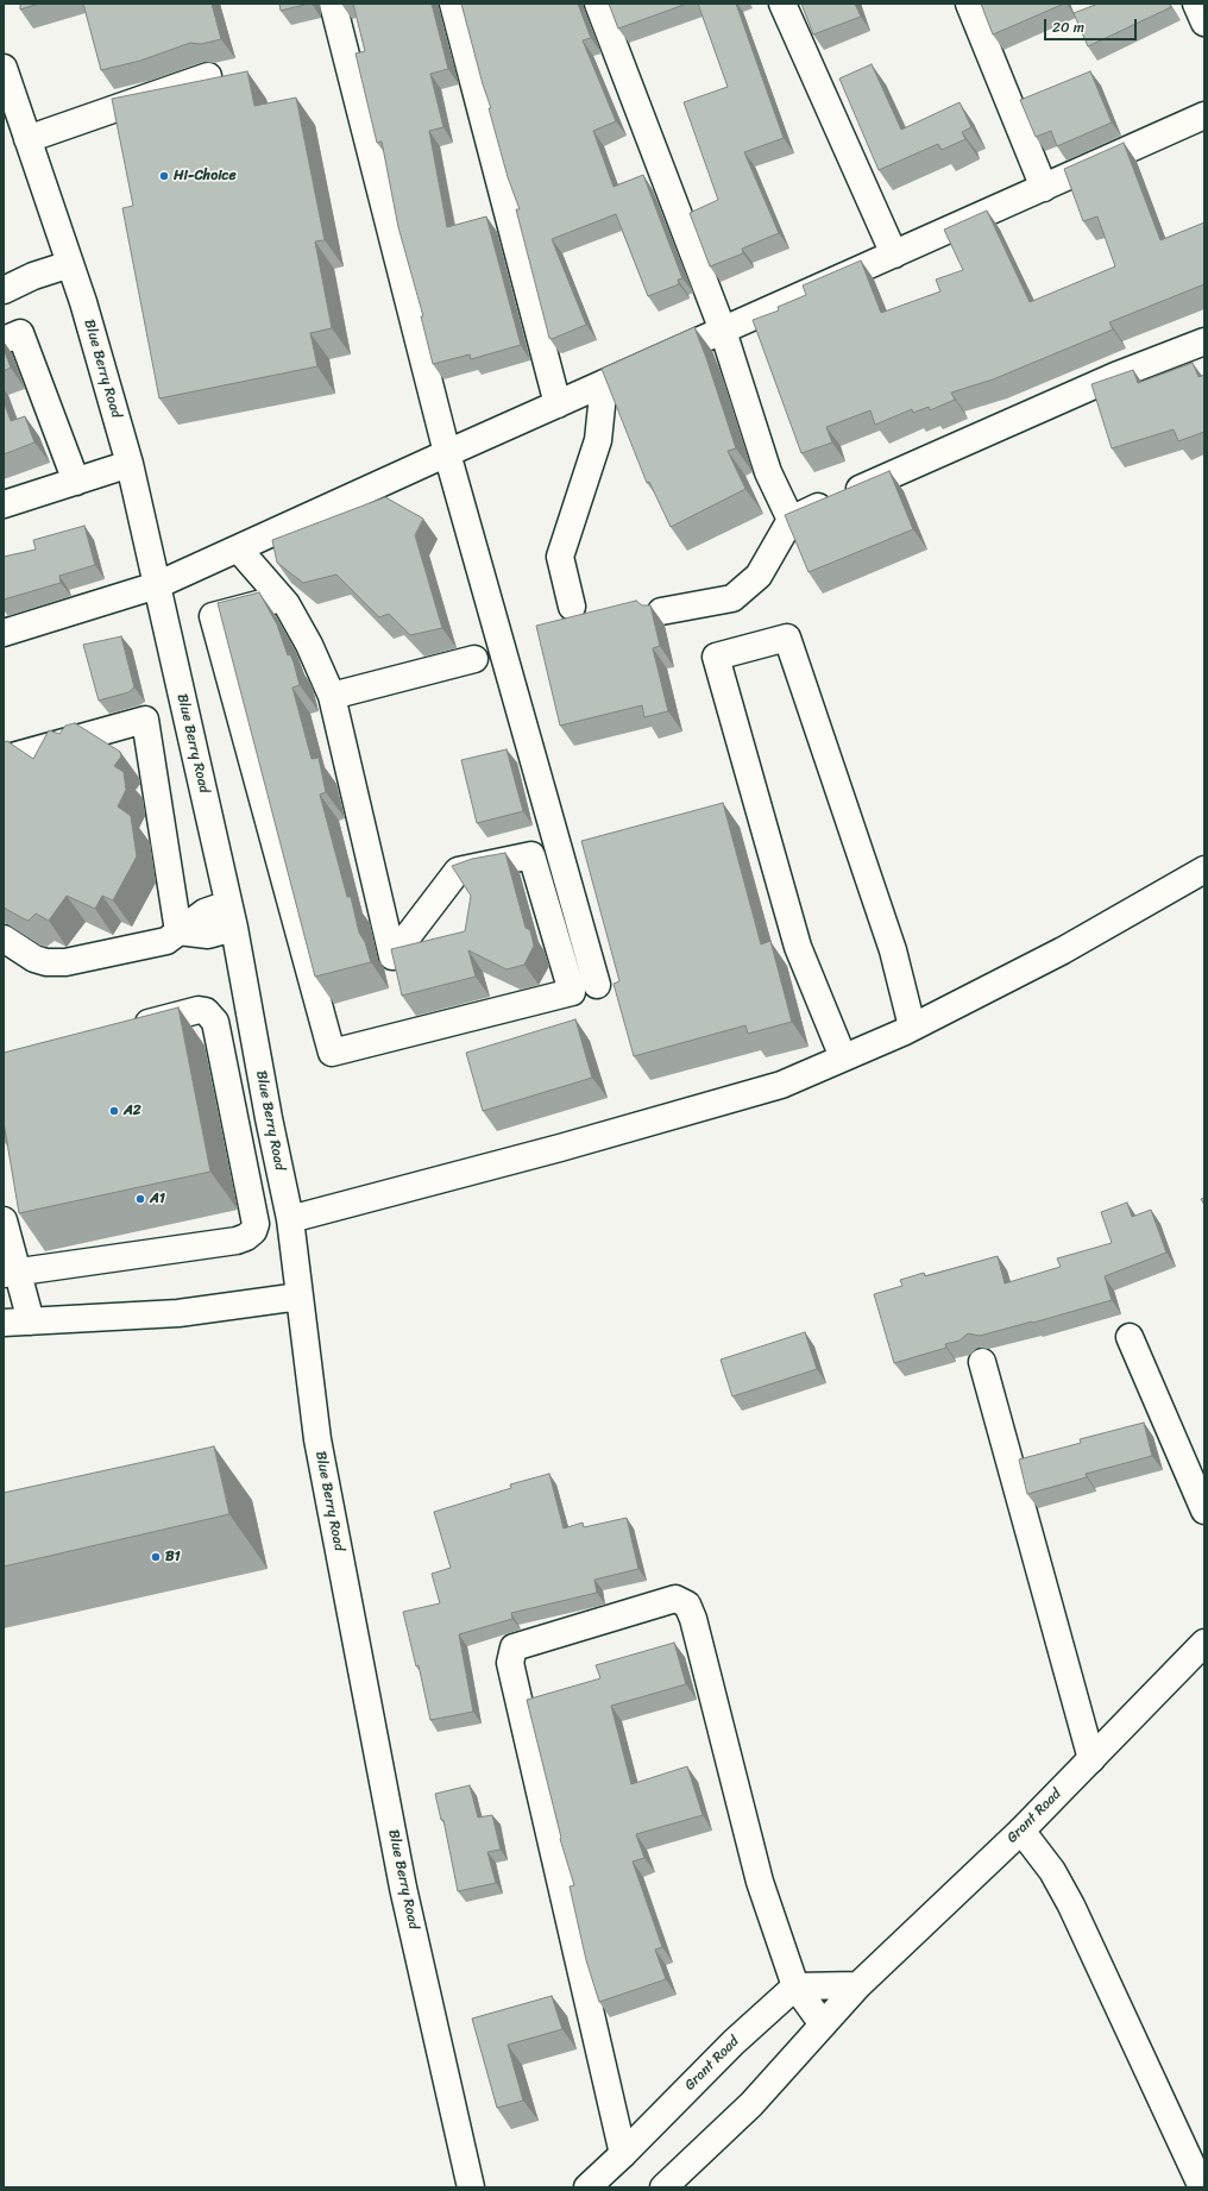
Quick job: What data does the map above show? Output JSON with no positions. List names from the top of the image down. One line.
{"streets":{"street":["Blue Berry Road","Grant Road"]},"places":["Hi-Choice","A2","A1","B1"],"scale_bar":"20 m"}
